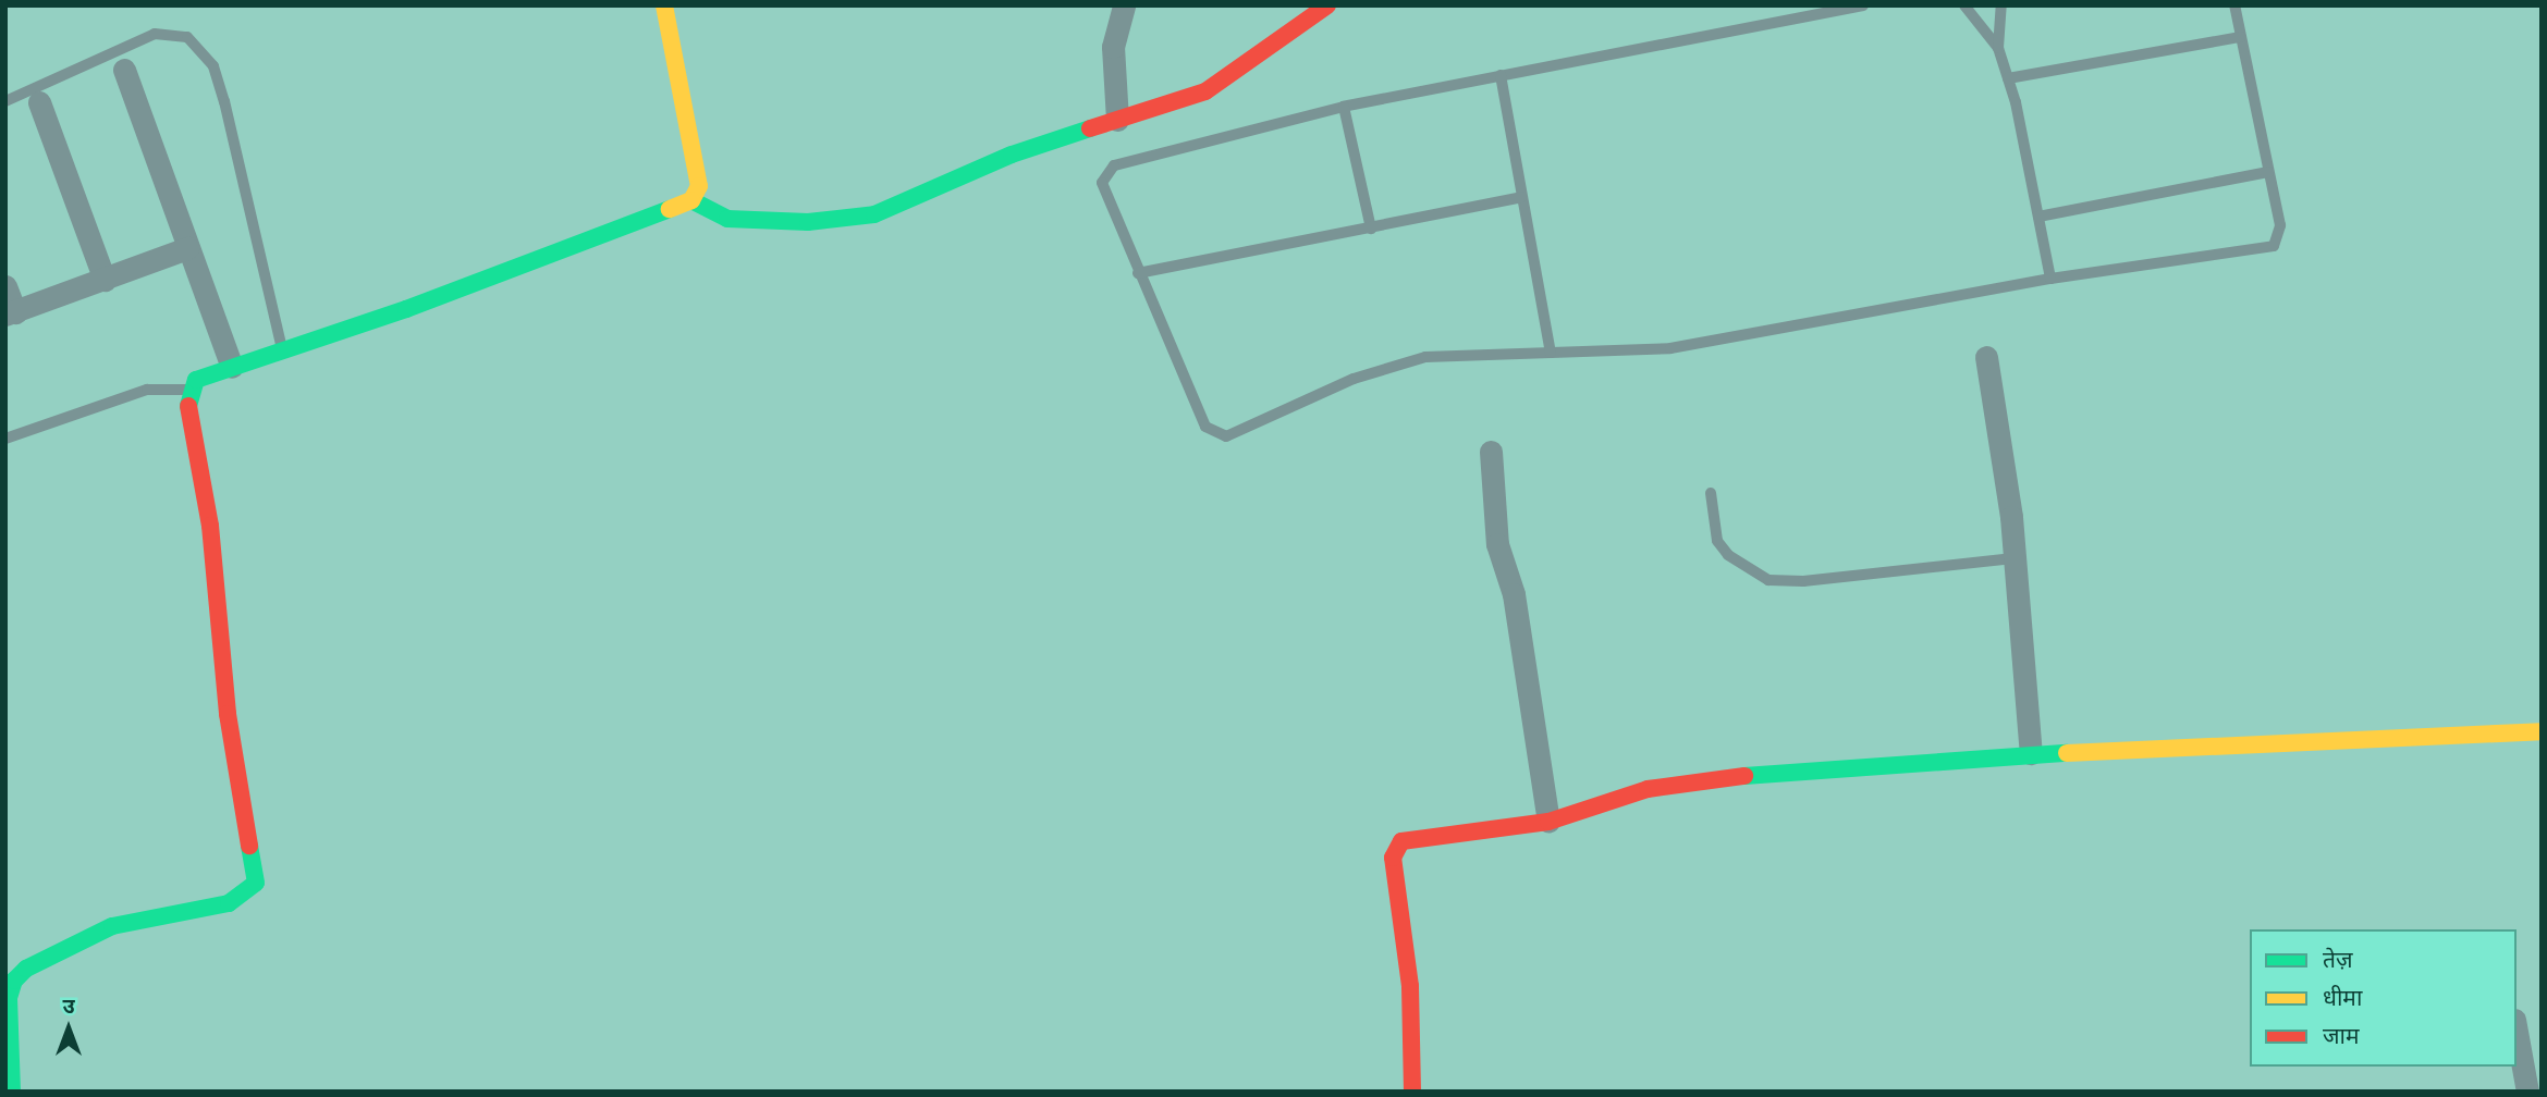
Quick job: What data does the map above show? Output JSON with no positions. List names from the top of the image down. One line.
{"legend":["तेज़","धीमा","जाम"],"north":"top"}
